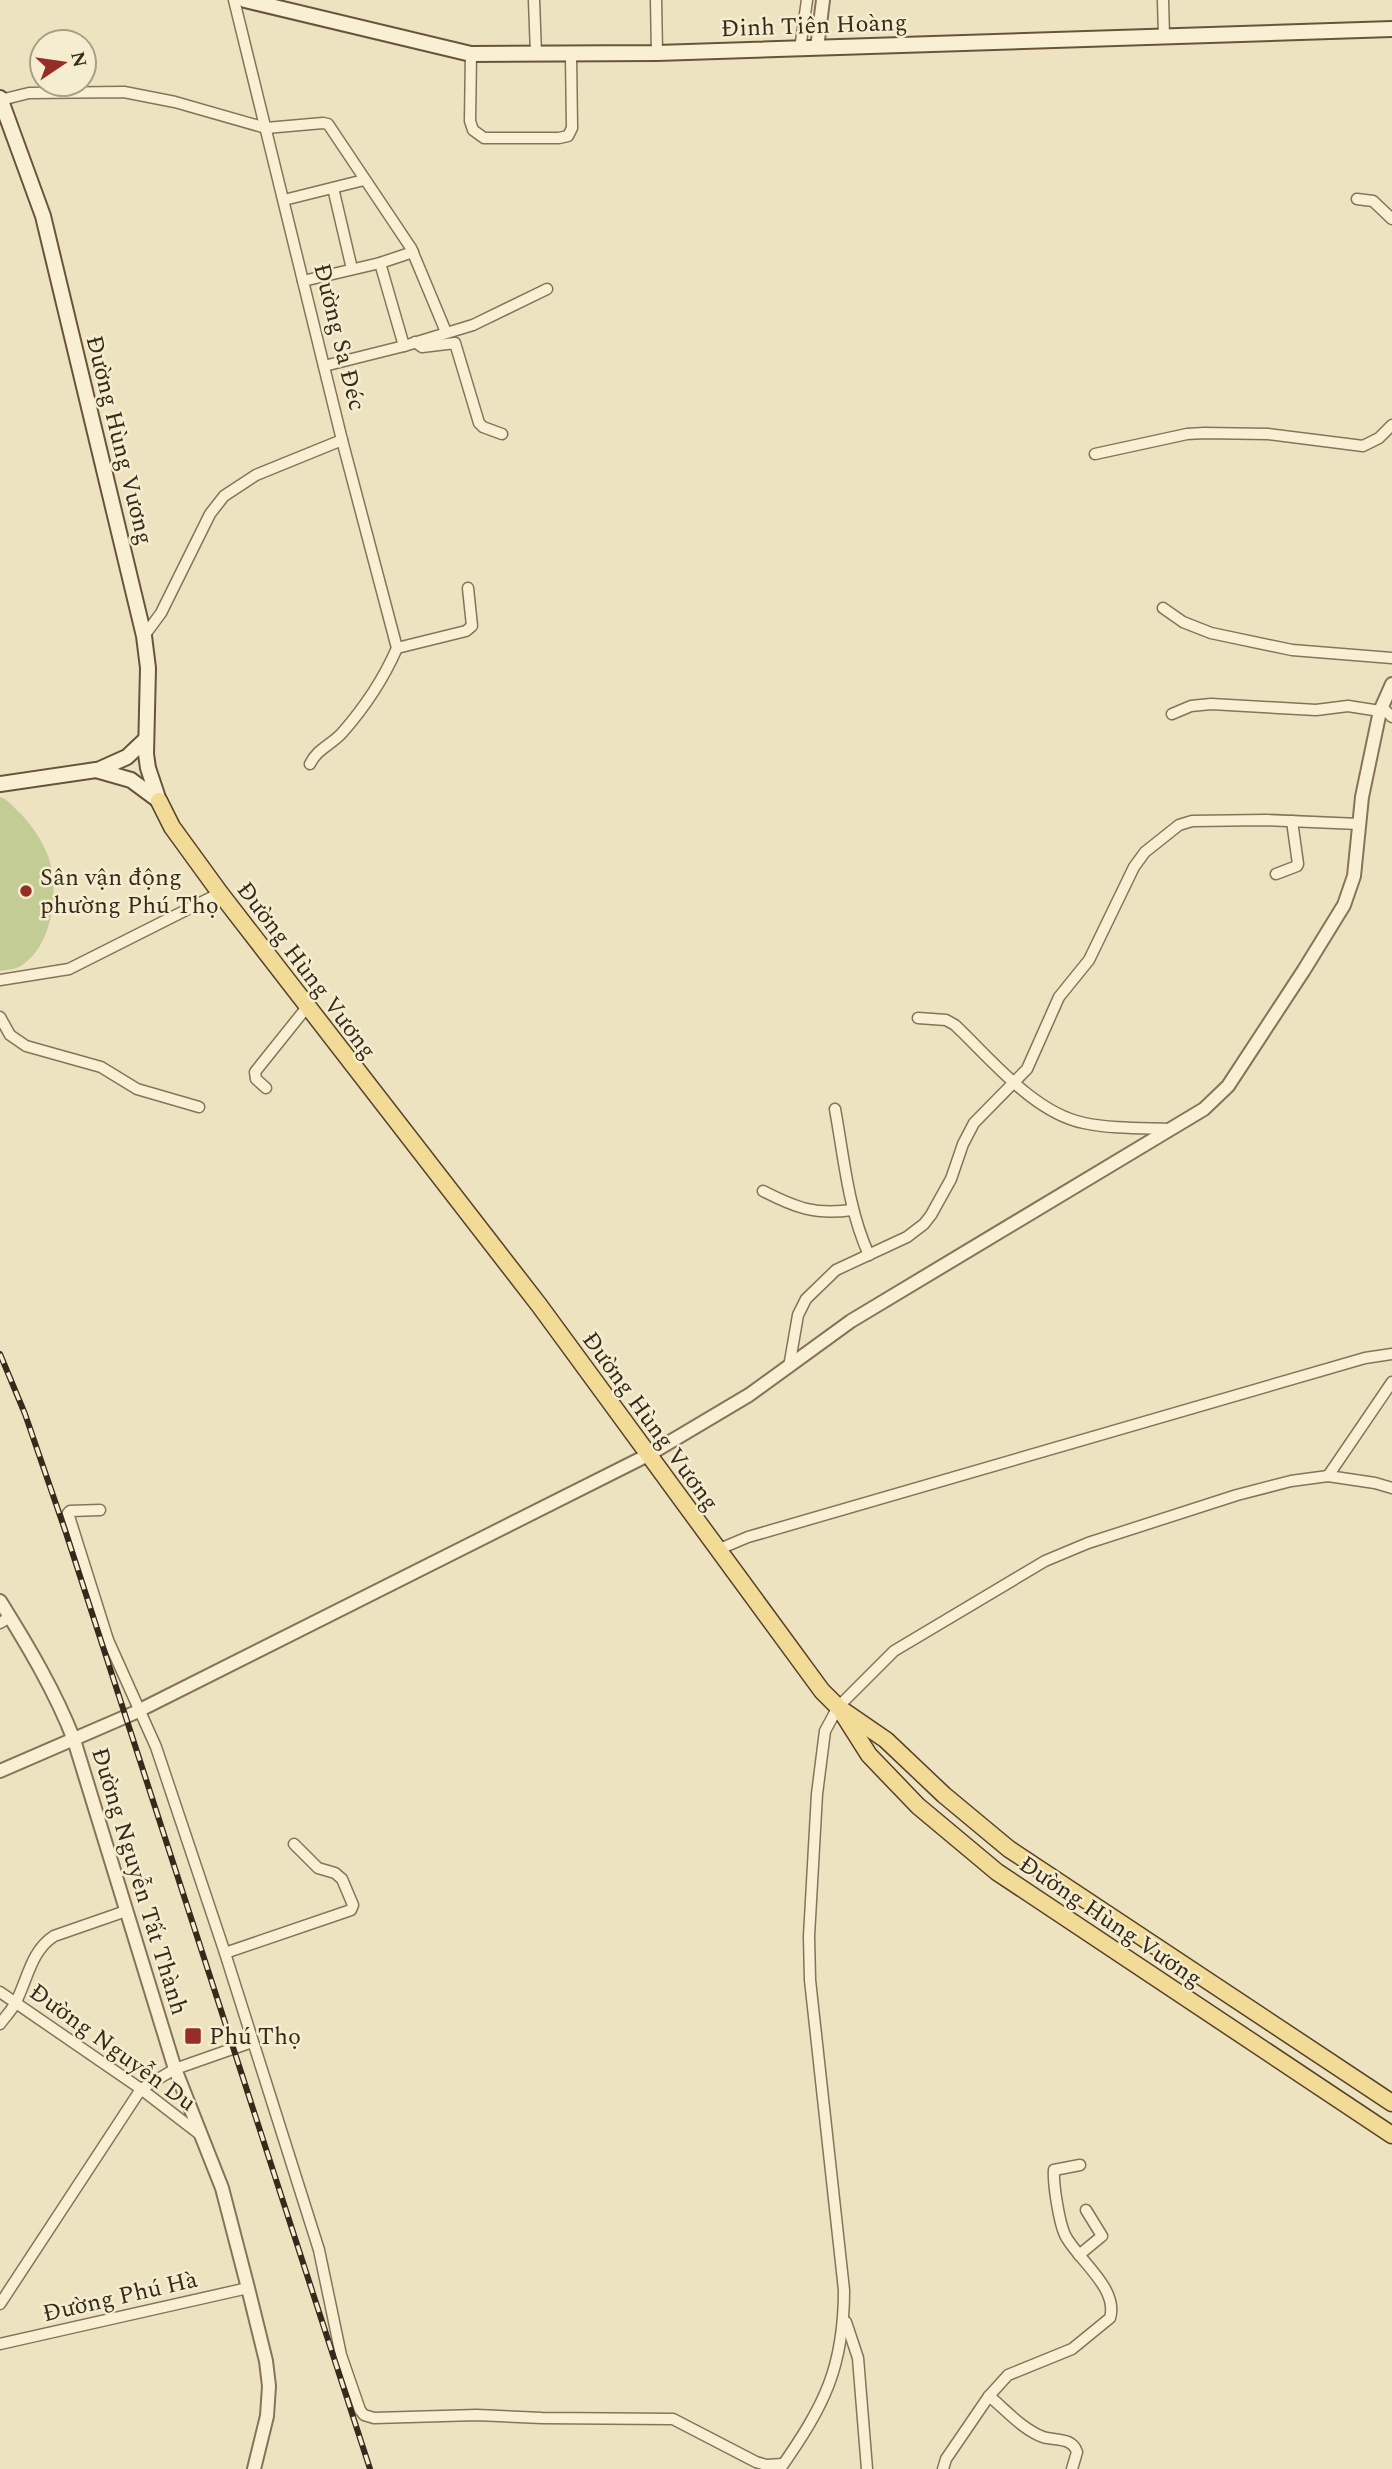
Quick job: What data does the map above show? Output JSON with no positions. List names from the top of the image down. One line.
{"streets":{"main road":["Đinh Tiên Hoàng","Đường Hùng Vương"],"street":["Đường Sa Đéc","Đường Nguyễn Tất Thành","Đường Nguyễn Du","Đường Phú Hà"]},"crossings":[["Đường Sa Đéc","Đường Hùng Vương"],["Đường Nguyễn Tất Thành","Đường Nguyễn Du"],["Đường Nguyễn Tất Thành","Đường Phú Hà"]],"places":{"other":["Sân vận động phường Phú Thọ"],"transit":["Phú Thọ"]},"north":"right"}
